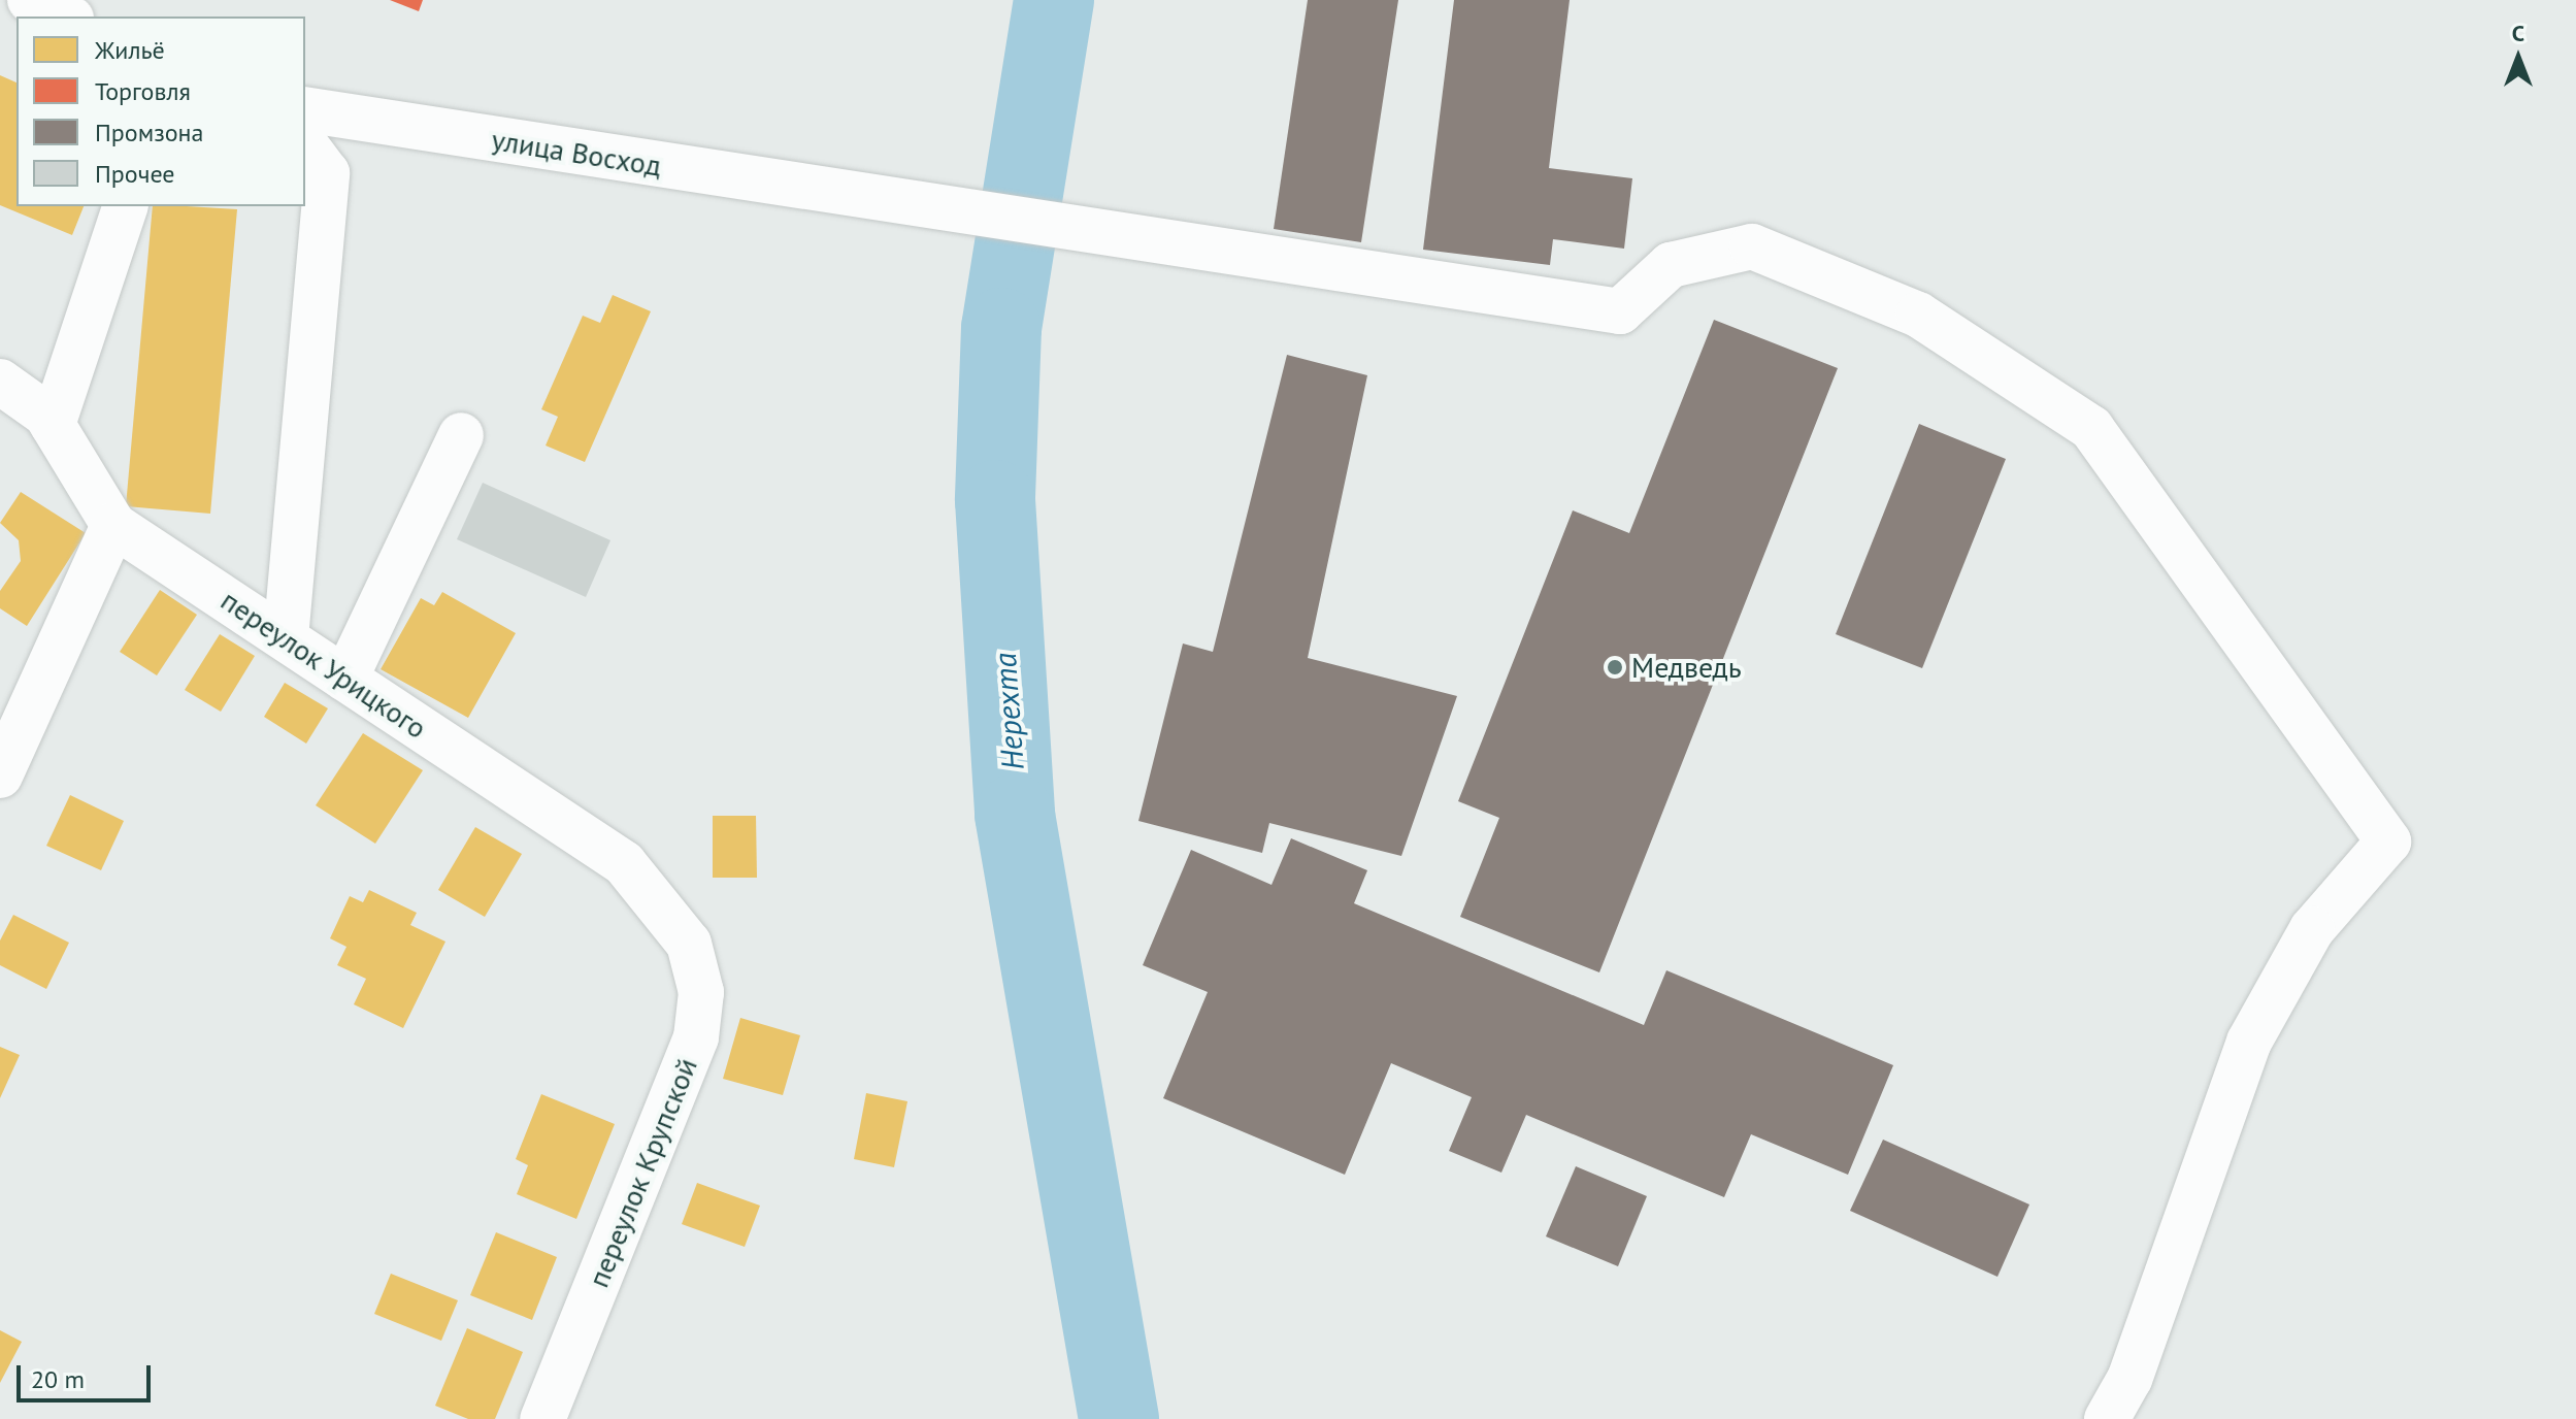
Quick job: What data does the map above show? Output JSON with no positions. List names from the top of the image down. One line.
{"streets":{"street":["улица Восход","переулок Урицкого","переулок Крупской"]},"crossings":[["переулок Урицкого","переулок Крупской"]],"water":["Нерехта"],"places":["Медведь"],"legend":["Жильё","Торговля","Промзона","Прочее"],"scale_bar":"20 m","north":"top"}
